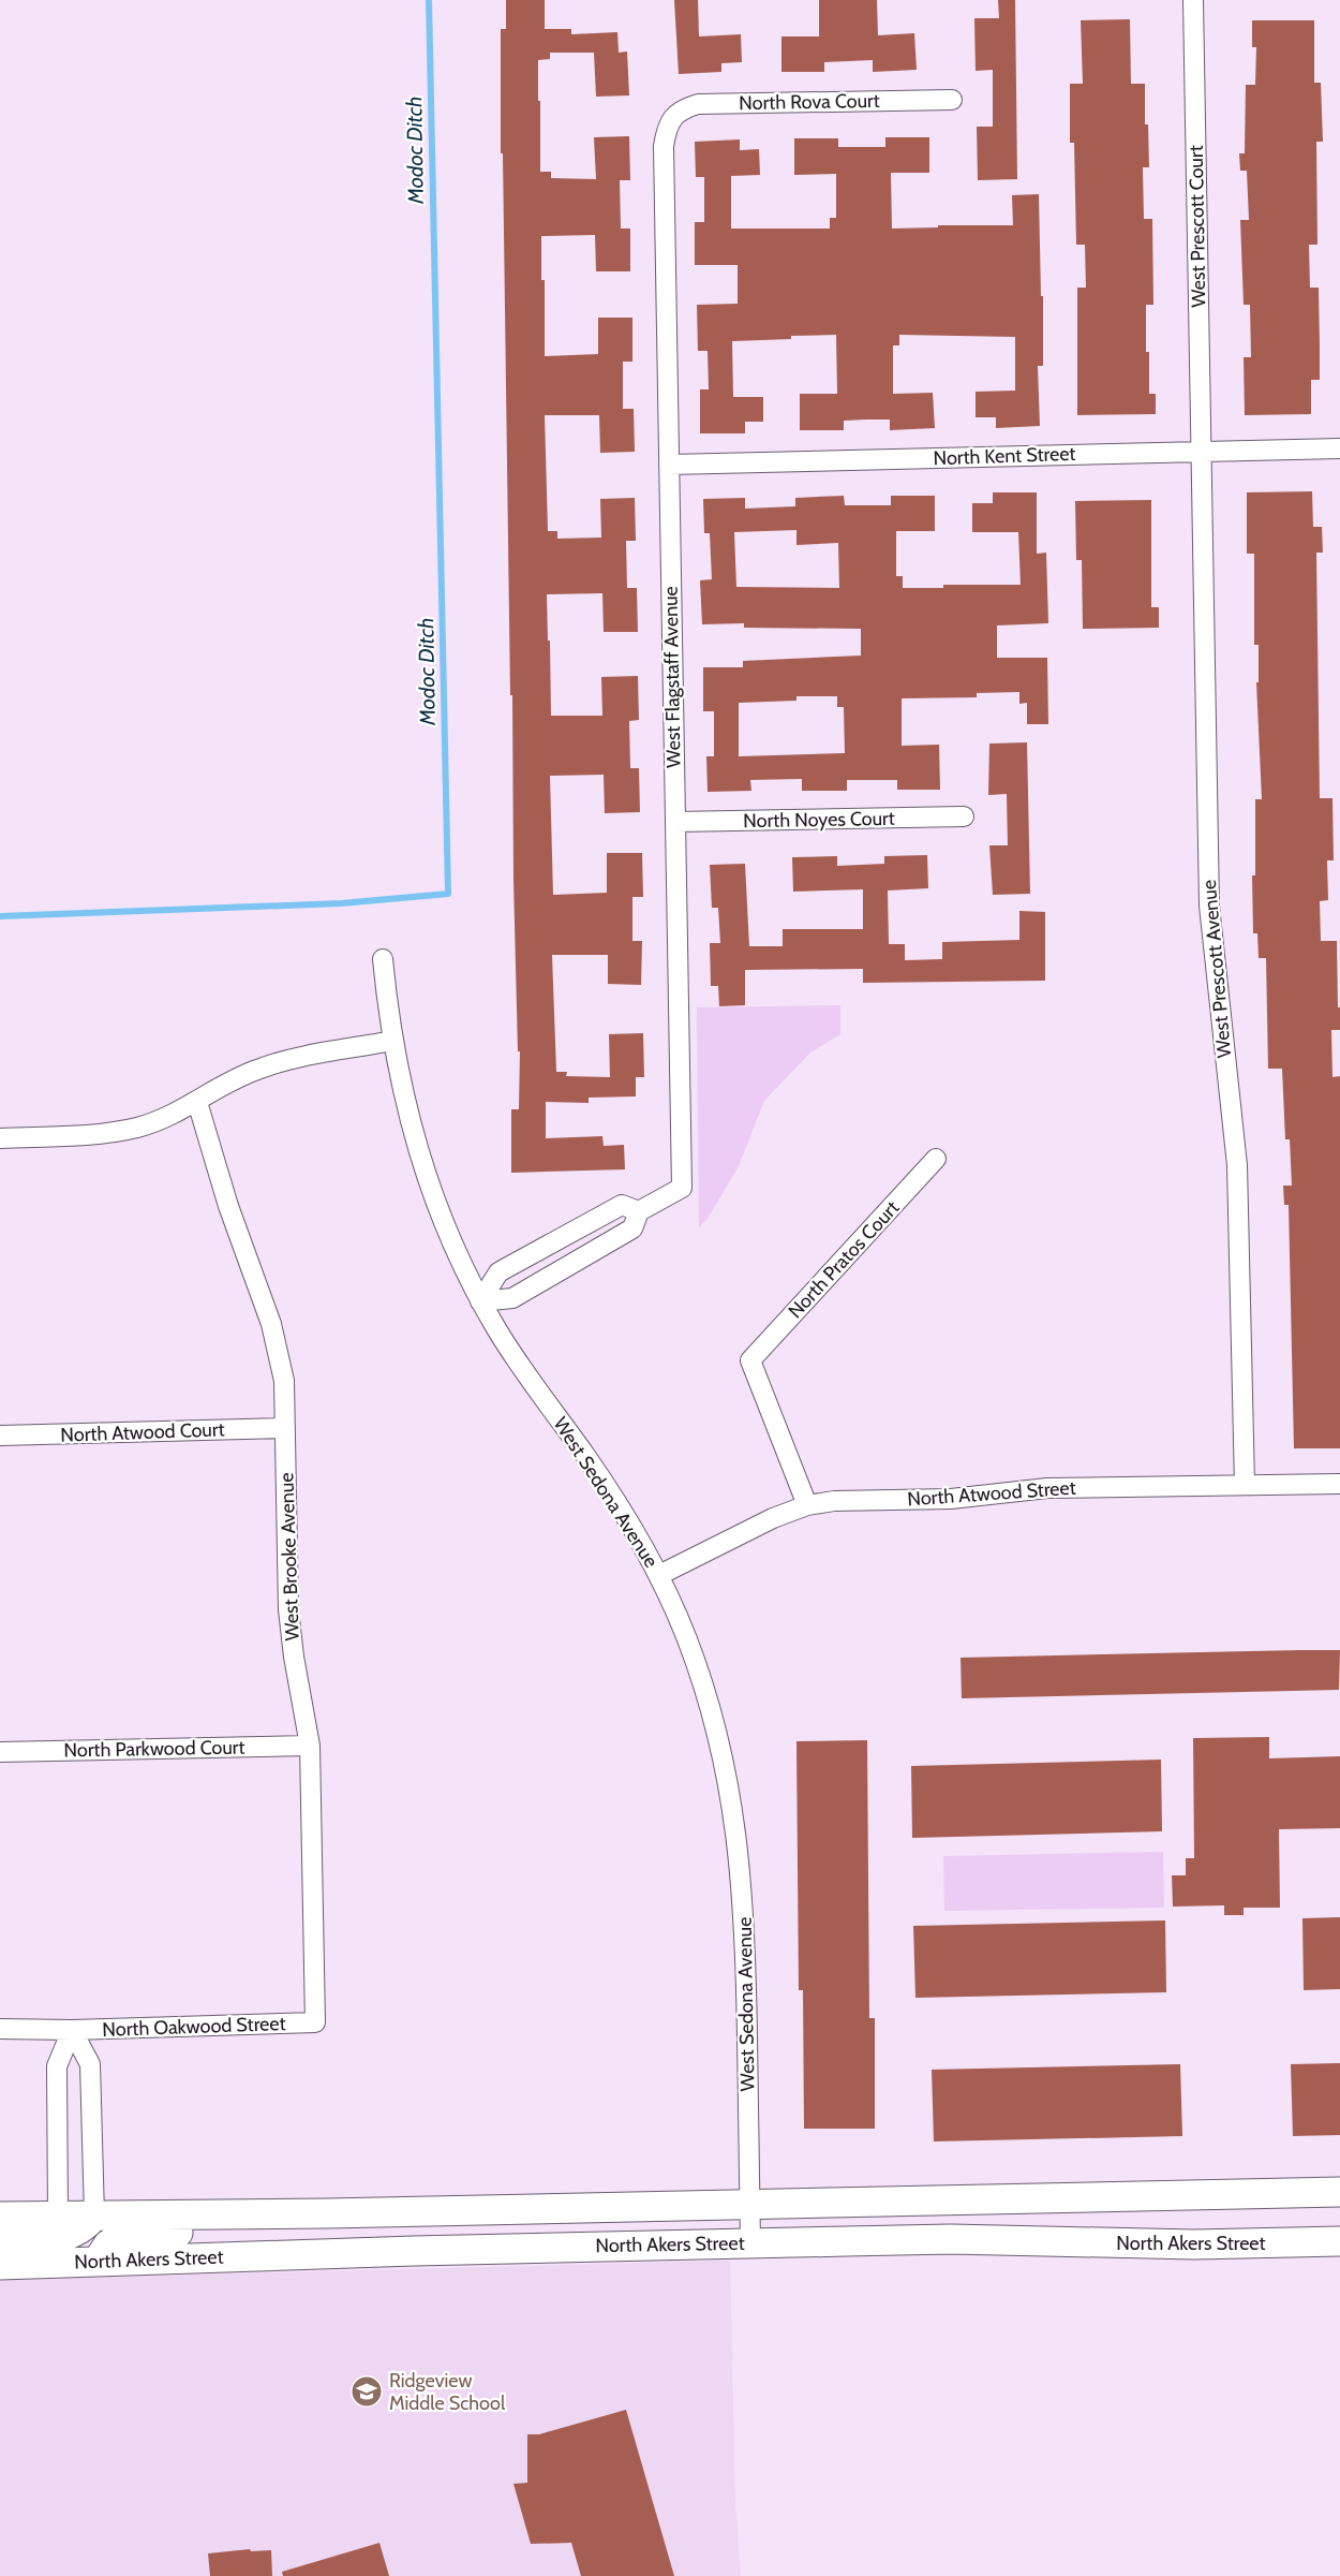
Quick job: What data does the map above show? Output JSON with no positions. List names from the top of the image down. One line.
{"streets":{"main road":["North Akers Street"],"street":["North Rova Court","West Prescott Court","North Kent Street","West Flagstaff Avenue","North Noyes Court","West Prescott Avenue","North Pratos Court","North Atwood Court","West Sedona Avenue","North Atwood Street","West Brooke Avenue","North Parkwood Court","North Oakwood Street"]},"crossings":[["North Rova Court","West Flagstaff Avenue"],["West Prescott Court","North Kent Street"],["West Prescott Court","West Prescott Avenue"],["North Kent Street","West Flagstaff Avenue"],["North Kent Street","West Prescott Avenue"],["West Flagstaff Avenue","North Noyes Court"],["West Flagstaff Avenue","West Sedona Avenue"],["West Prescott Avenue","North Atwood Street"],["North Pratos Court","North Atwood Street"],["North Atwood Court","West Brooke Avenue"],["West Sedona Avenue","North Atwood Street"],["West Sedona Avenue","North Akers Street"],["West Brooke Avenue","North Parkwood Court"],["West Brooke Avenue","North Oakwood Street"]],"water":["Modoc Ditch"],"places":{"school or university":["Ridgeview Middle School"]}}
